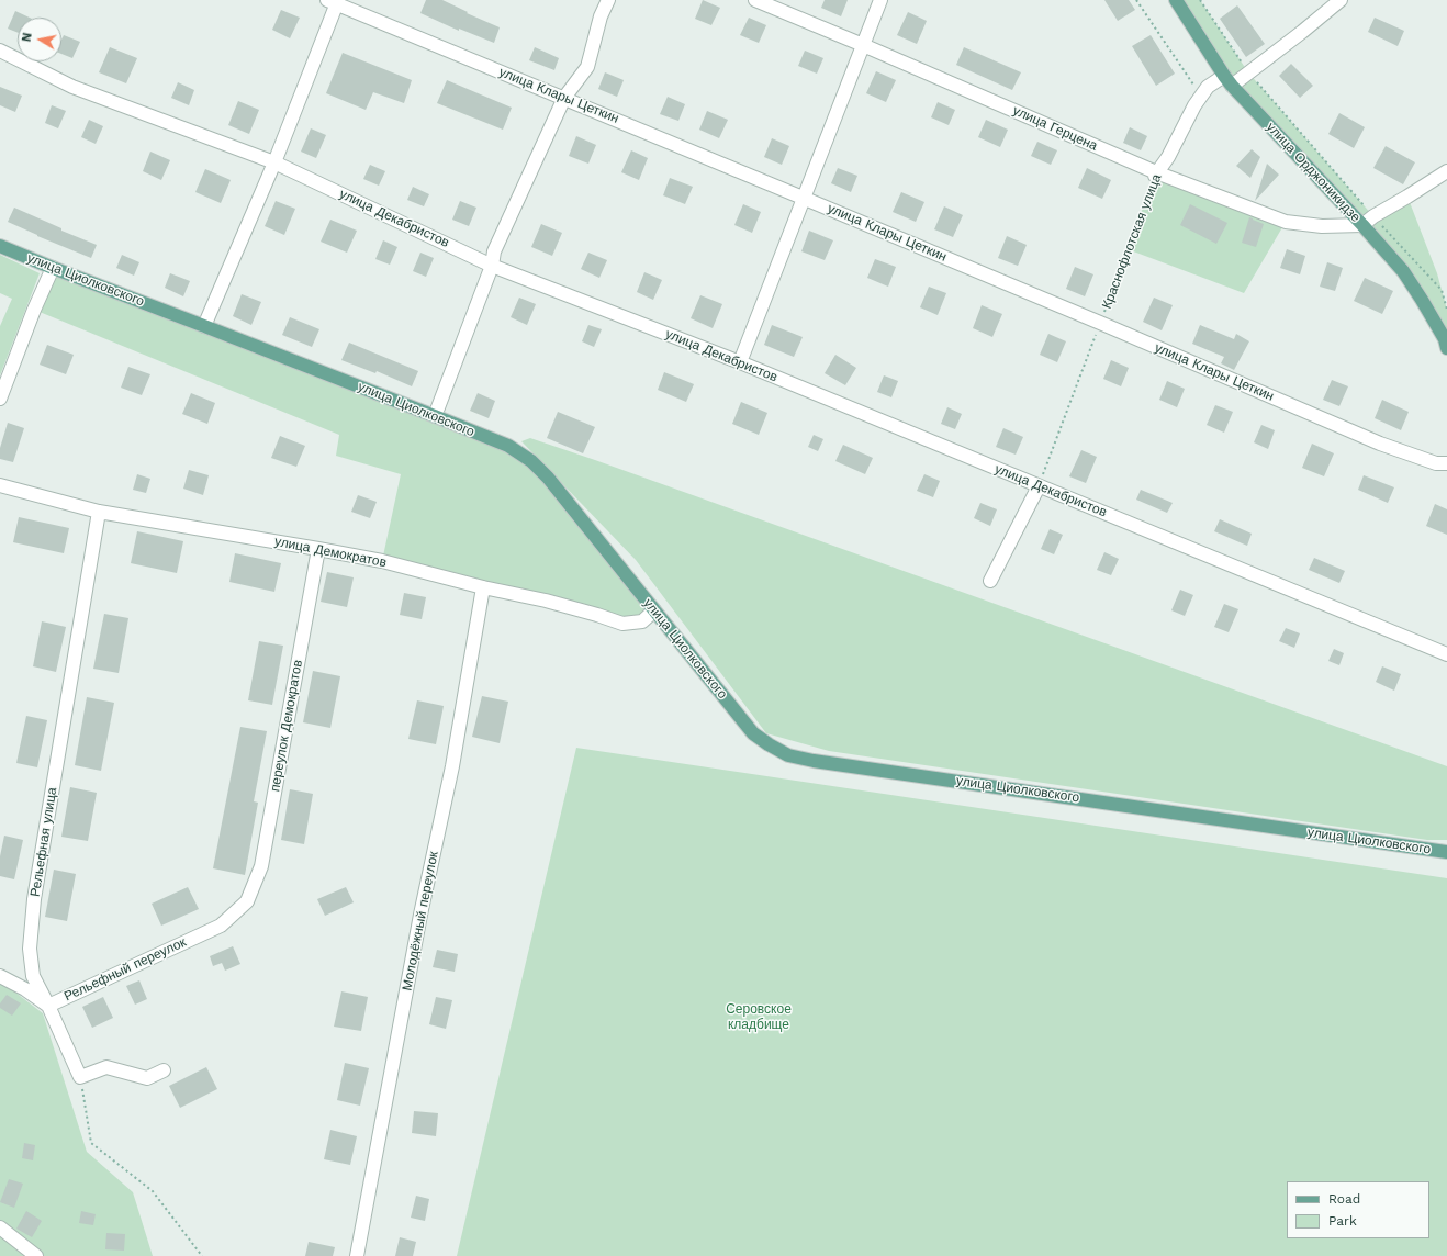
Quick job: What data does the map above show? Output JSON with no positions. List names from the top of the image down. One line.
{"streets":{"main road":["улица Орджоникидзе","улица Циолковского"],"street":["улица Клары Цеткин","улица Герцена","улица Декабристов","Краснофлотская улица","улица Демократов","переулок Демократов","Рельефная улица","Молодёжный переулок","Рельефный переулок"]},"crossings":[["улица Клары Цеткин","Краснофлотская улица"],["улица Герцена","улица Орджоникидзе"],["улица Герцена","Краснофлотская улица"],["улица Орджоникидзе","Краснофлотская улица"],["улица Декабристов","Краснофлотская улица"],["улица Циолковского","улица Демократов"],["улица Демократов","переулок Демократов"],["улица Демократов","Рельефная улица"],["улица Демократов","Молодёжный переулок"],["переулок Демократов","Рельефный переулок"],["Рельефная улица","Рельефный переулок"]],"parks":["Серовское кладбище"],"legend":["Road","Park"],"north":"left"}
